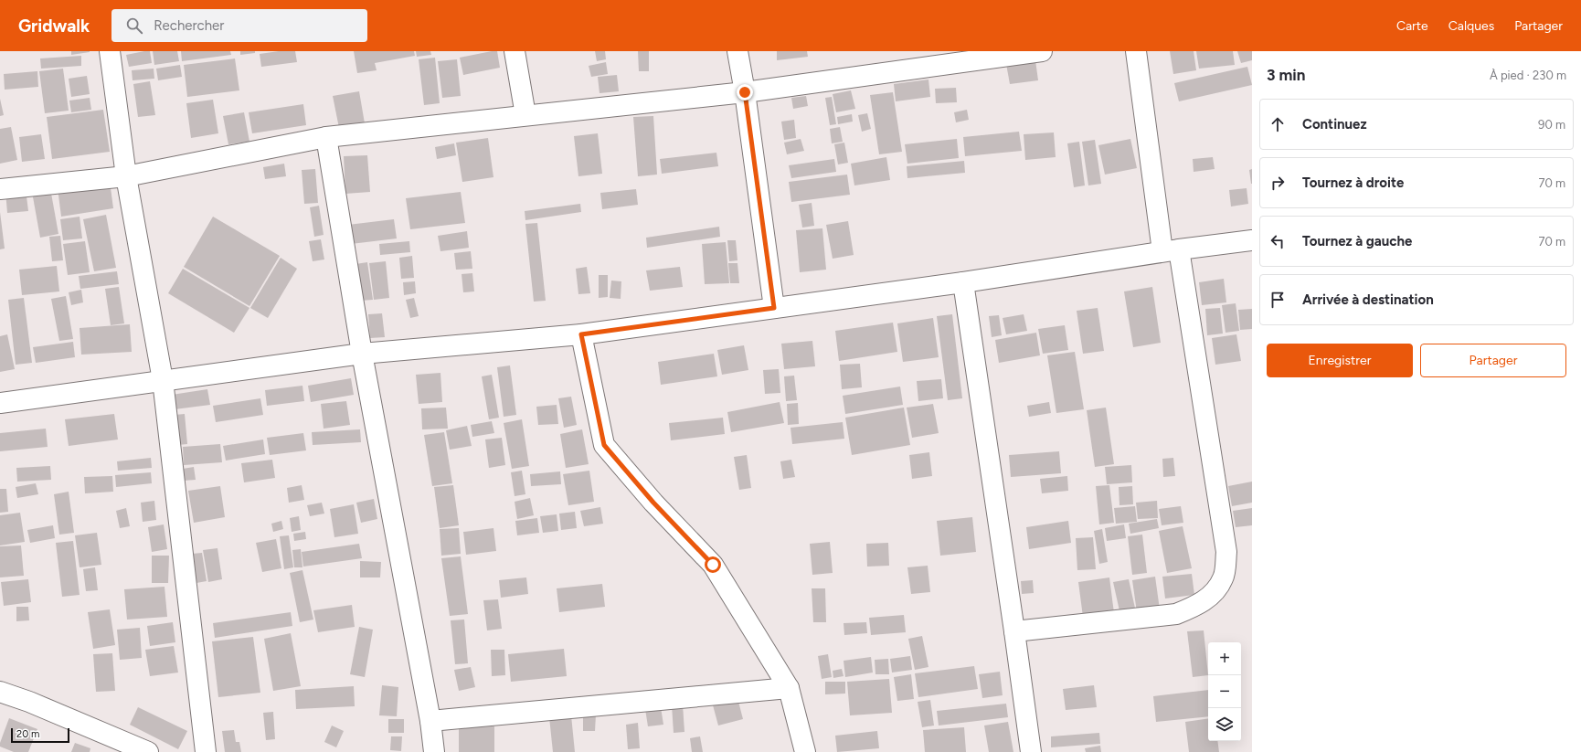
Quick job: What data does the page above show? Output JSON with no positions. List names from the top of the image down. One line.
{"scale_bar":"20 m","page":{"header":"Gridwalk","search":"Rechercher","nav":["Carte","Calques","Partager"],"heading":["3 min","À pied · 230 m"],"list":[["Continuez","90 m"],["Tournez à droite","70 m"],["Tournez à gauche","70 m"],"Arrivée à destination"],"buttons":["Enregistrer","Partager"],"map_buttons":["+","−"],"scale":"20 m"}}
